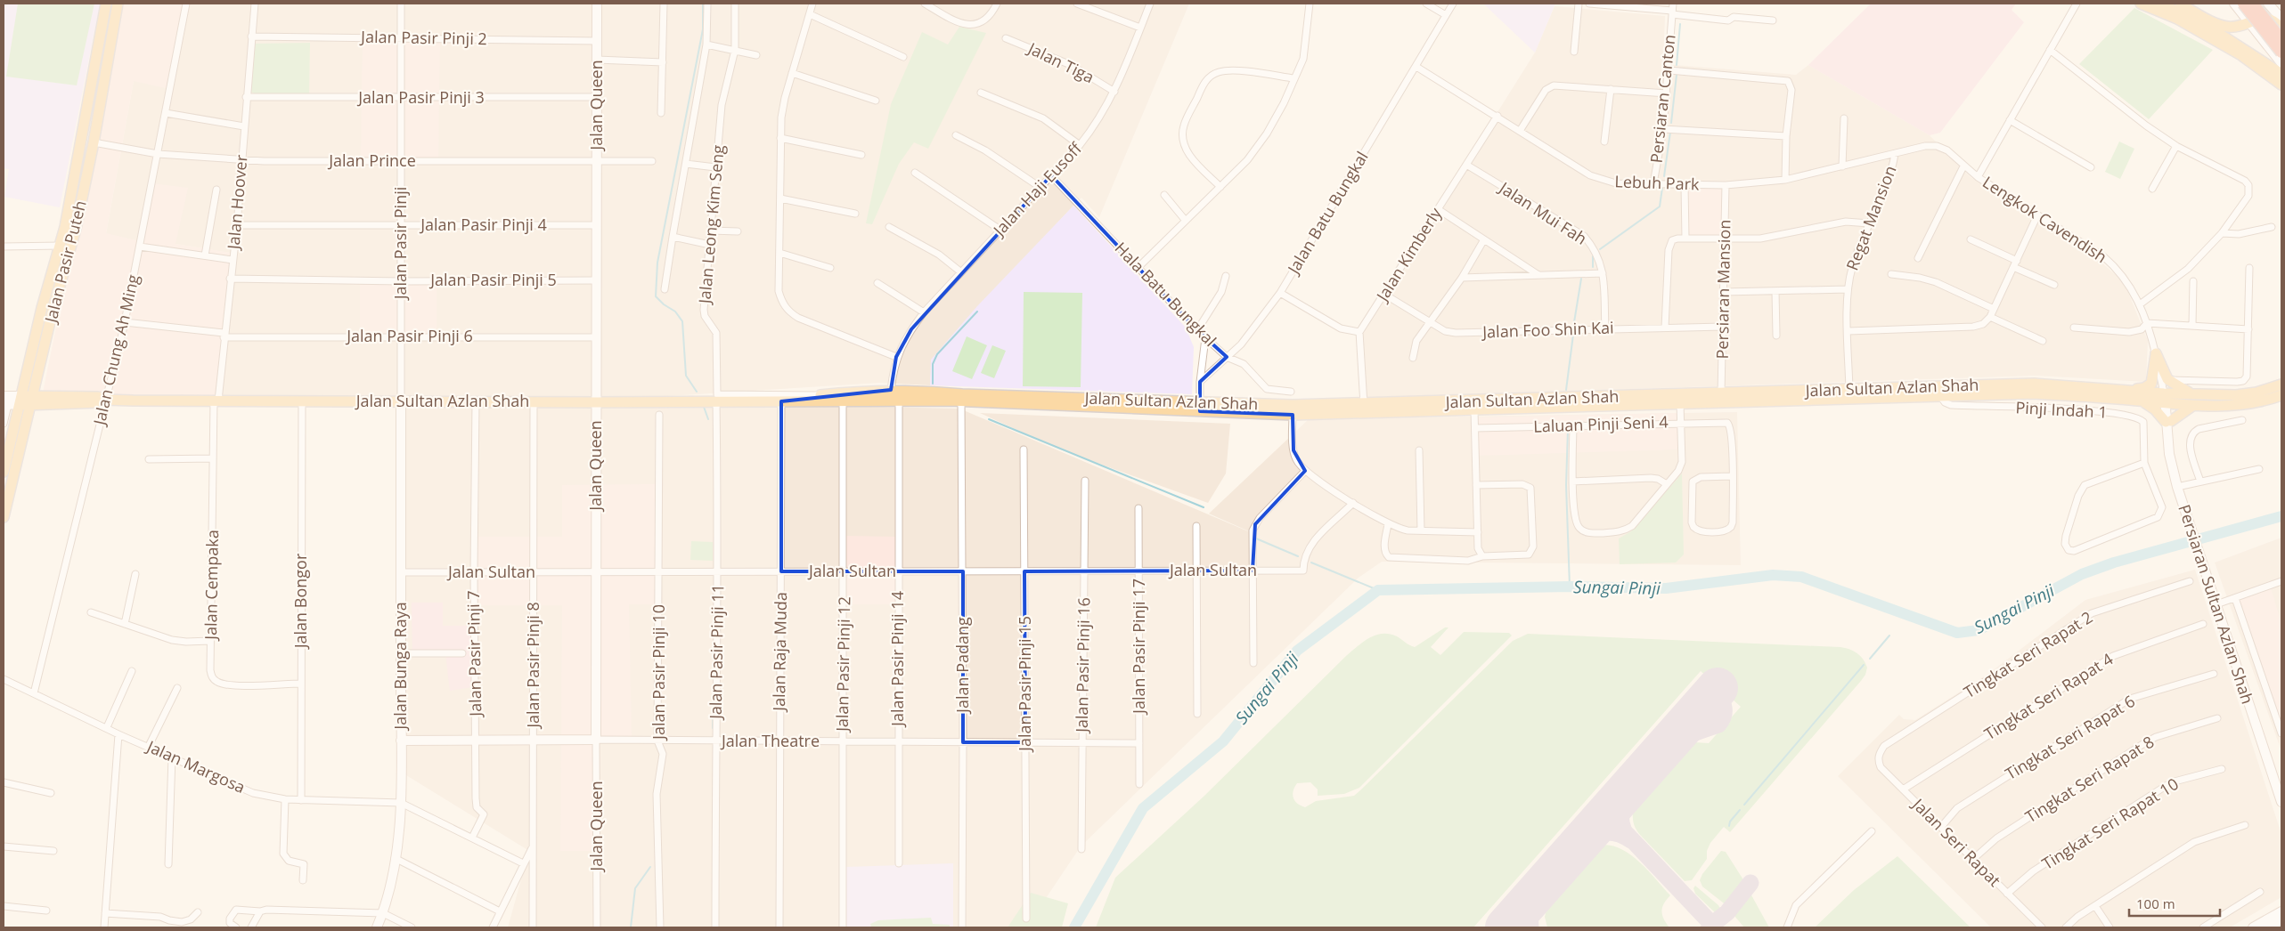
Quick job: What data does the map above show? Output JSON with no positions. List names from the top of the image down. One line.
{"streets":{"main road":["Jalan Queen","Jalan Pasir Puteh","Jalan Sultan Azlan Shah","Persiaran Sultan Azlan Shah","Jalan Bunga Raya","Jalan Theatre"],"street":["Jalan Pasir Pinji 2","Jalan Tiga","Jalan Pasir Pinji 3","Persiaran Canton","Jalan Prince","Lebuh Park","Jalan Haji Eusoff","Jalan Hoover","Jalan Batu Bungkal","Jalan Mui Fah","Regat Mansion","Lengkok Cavendish","Jalan Leong Kim Seng","Jalan Pasir Pinji 4","Jalan Pasir Pinji","Jalan Kimberly","Jalan Pasir Pinji 5","Persiaran Mansion","Hala Batu Bungkal","Jalan Foo Shin Kai","Jalan Pasir Pinji 6","Jalan Chung Ah Ming","Pinji Indah 1","Laluan Pinji Seni 4","Jalan Sultan","Jalan Cempaka","Jalan Bongor","Jalan Pasir Pinji 17","Jalan Pasir Pinji 11","Jalan Raja Muda","Jalan Pasir Pinji 7","Tingkat Seri Rapat 2","Jalan Pasir Pinji 14","Jalan Pasir Pinji 12","Jalan Pasir Pinji 8","Jalan Padang","Jalan Pasir Pinji 16","Jalan Pasir Pinji 10","Jalan Pasir Pinji 15","Tingkat Seri Rapat 4","Tingkat Seri Rapat 6","Jalan Margosa","Tingkat Seri Rapat 8","Tingkat Seri Rapat 10","Jalan Seri Rapat"]},"crossings":[["Jalan Pasir Pinji 2","Jalan Queen"],["Jalan Pasir Pinji 2","Jalan Hoover"],["Jalan Pasir Pinji 2","Jalan Pasir Pinji"],["Jalan Tiga","Jalan Haji Eusoff"],["Jalan Pasir Pinji 3","Jalan Queen"],["Jalan Pasir Pinji 3","Jalan Hoover"],["Jalan Pasir Pinji 3","Jalan Pasir Pinji"],["Persiaran Canton","Lebuh Park"],["Jalan Queen","Jalan Prince"],["Jalan Queen","Jalan Pasir Pinji 4"],["Jalan Queen","Jalan Pasir Pinji 5"],["Jalan Queen","Jalan Pasir Pinji 6"],["Jalan Queen","Jalan Sultan Azlan Shah"],["Jalan Queen","Jalan Sultan"],["Jalan Queen","Jalan Theatre"],["Jalan Prince","Jalan Hoover"],["Jalan Prince","Jalan Pasir Pinji"],["Jalan Prince","Jalan Pasir Puteh"],["Jalan Prince","Jalan Chung Ah Ming"],["Lebuh Park","Jalan Batu Bungkal"],["Lebuh Park","Regat Mansion"],["Lebuh Park","Lengkok Cavendish"],["Lebuh Park","Jalan Kimberly"],["Lebuh Park","Persiaran Mansion"],["Jalan Haji Eusoff","Hala Batu Bungkal"],["Jalan Haji Eusoff","Jalan Sultan Azlan Shah"],["Jalan Hoover","Jalan Pasir Pinji 4"],["Jalan Hoover","Jalan Pasir Pinji 5"],["Jalan Hoover","Jalan Pasir Pinji 6"],["Jalan Hoover","Jalan Sultan Azlan Shah"],["Jalan Hoover","Jalan Cempaka"],["Jalan Batu Bungkal","Hala Batu Bungkal"],["Jalan Mui Fah","Jalan Kimberly"],["Jalan Mui Fah","Jalan Foo Shin Kai"],["Regat Mansion","Jalan Sultan Azlan Shah"],["Lengkok Cavendish","Jalan Sultan Azlan Shah"],["Lengkok Cavendish","Persiaran Sultan Azlan Shah"],["Jalan Leong Kim Seng","Jalan Sultan Azlan Shah"],["Jalan Leong Kim Seng","Jalan Raja Muda"],["Jalan Pasir Pinji 4","Jalan Pasir Pinji"],["Jalan Pasir Pinji","Jalan Pasir Pinji 5"],["Jalan Pasir Pinji","Jalan Pasir Pinji 6"],["Jalan Pasir Pinji","Jalan Sultan Azlan Shah"],["Jalan Pasir Pinji","Jalan Bunga Raya"],["Jalan Kimberly","Jalan Foo Shin Kai"],["Jalan Pasir Puteh","Jalan Sultan Azlan Shah"],["Persiaran Mansion","Jalan Foo Shin Kai"],["Persiaran Mansion","Jalan Sultan Azlan Shah"],["Jalan Pasir Pinji 6","Jalan Chung Ah Ming"],["Jalan Chung Ah Ming","Jalan Sultan Azlan Shah"],["Jalan Chung Ah Ming","Jalan Margosa"],["Jalan Sultan Azlan Shah","Pinji Indah 1"],["Jalan Sultan Azlan Shah","Jalan Cempaka"],["Jalan Sultan Azlan Shah","Jalan Bongor"],["Jalan Sultan Azlan Shah","Persiaran Sultan Azlan Shah"],["Jalan Sultan Azlan Shah","Jalan Pasir Pinji 11"],["Jalan Sultan Azlan Shah","Jalan Raja Muda"],["Jalan Sultan Azlan Shah","Jalan Pasir Pinji 7"],["Jalan Sultan Azlan Shah","Jalan Pasir Pinji 14"],["Jalan Sultan Azlan Shah","Jalan Pasir Pinji 12"],["Jalan Sultan Azlan Shah","Jalan Pasir Pinji 8"],["Jalan Sultan Azlan Shah","Jalan Padang"],["Jalan Sultan Azlan Shah","Jalan Bunga Raya"],["Jalan Sultan","Jalan Pasir Pinji 17"],["Jalan Sultan","Jalan Pasir Pinji 11"],["Jalan Sultan","Jalan Raja Muda"],["Jalan Sultan","Jalan Pasir Pinji 7"],["Jalan Sultan","Jalan Pasir Pinji 14"],["Jalan Sultan","Jalan Pasir Pinji 12"],["Jalan Sultan","Jalan Pasir Pinji 8"],["Jalan Sultan","Jalan Padang"],["Jalan Sultan","Jalan Pasir Pinji 16"],["Jalan Sultan","Jalan Bunga Raya"],["Jalan Sultan","Jalan Pasir Pinji 10"],["Jalan Sultan","Jalan Pasir Pinji 15"],["Jalan Cempaka","Jalan Bongor"],["Jalan Bongor","Jalan Margosa"],["Jalan Pasir Pinji 17","Jalan Theatre"],["Jalan Pasir Pinji 11","Jalan Theatre"],["Jalan Raja Muda","Jalan Theatre"],["Jalan Pasir Pinji 7","Jalan Theatre"],["Tingkat Seri Rapat 2","Jalan Seri Rapat"],["Jalan Pasir Pinji 14","Jalan Theatre"],["Jalan Pasir Pinji 12","Jalan Theatre"],["Jalan Pasir Pinji 8","Jalan Theatre"],["Jalan Padang","Jalan Theatre"],["Jalan Pasir Pinji 16","Jalan Theatre"],["Jalan Bunga Raya","Jalan Theatre"],["Jalan Bunga Raya","Jalan Margosa"],["Jalan Pasir Pinji 10","Jalan Theatre"],["Jalan Pasir Pinji 15","Jalan Theatre"],["Tingkat Seri Rapat 4","Jalan Seri Rapat"],["Tingkat Seri Rapat 6","Jalan Seri Rapat"],["Tingkat Seri Rapat 8","Jalan Seri Rapat"],["Tingkat Seri Rapat 10","Jalan Seri Rapat"]],"water":["Sungai Pinji"],"scale_bar":"100 m"}
